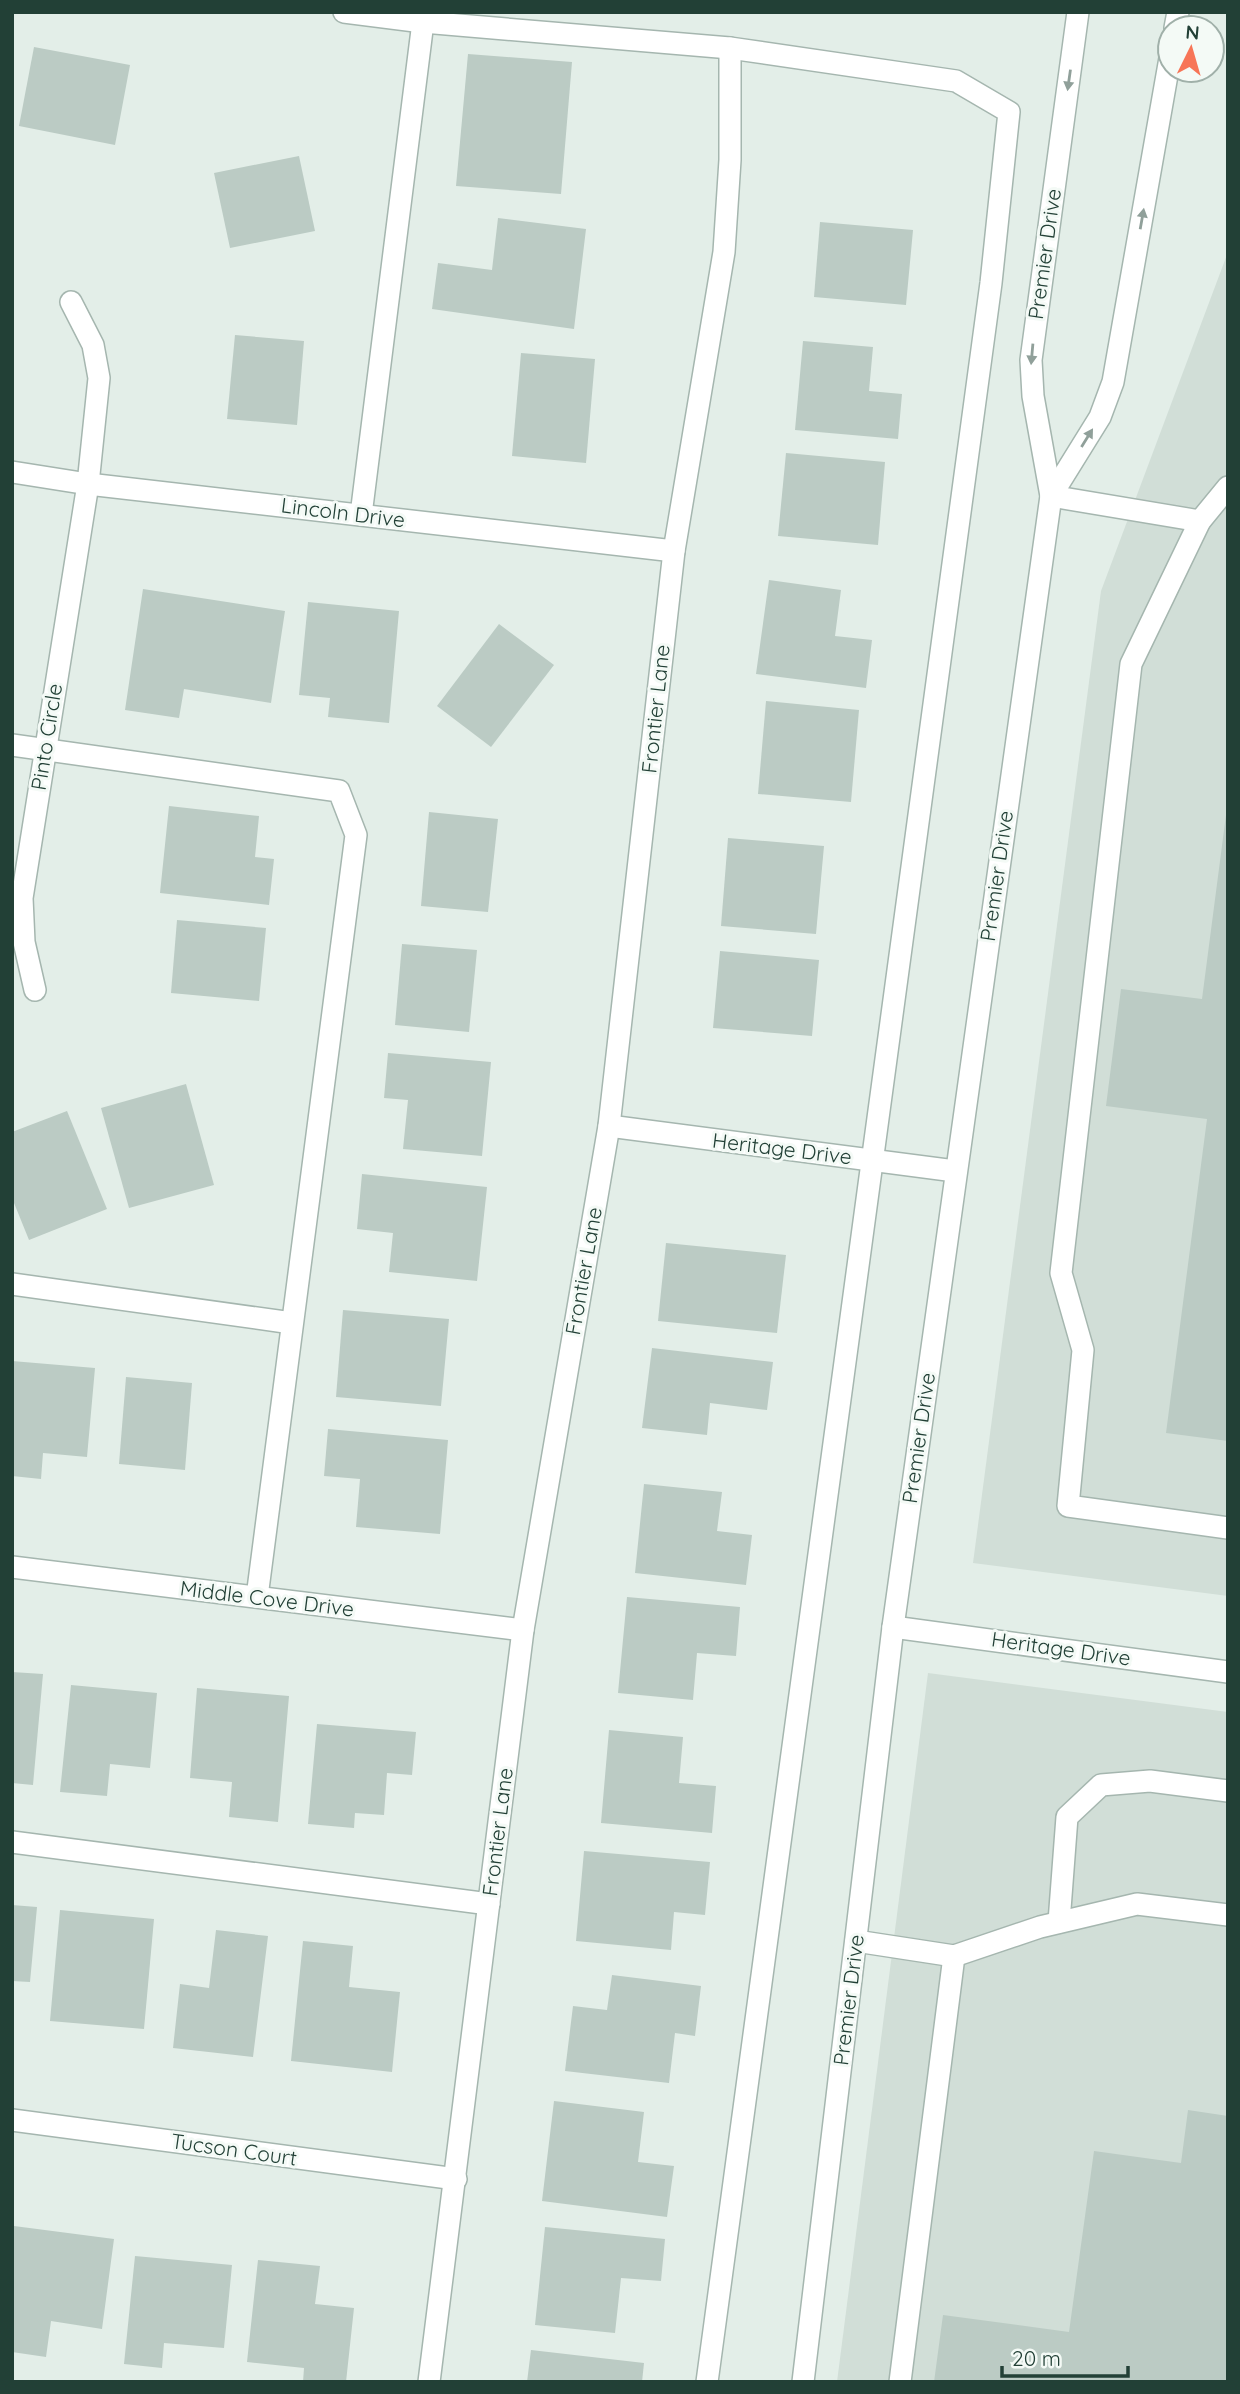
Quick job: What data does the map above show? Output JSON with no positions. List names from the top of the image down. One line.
{"streets":{"street":["Premier Drive","Lincoln Drive","Frontier Lane","Pinto Circle","Heritage Drive","Middle Cove Drive","Tucson Court"]},"crossings":[["Premier Drive","Heritage Drive"],["Lincoln Drive","Frontier Lane"],["Lincoln Drive","Pinto Circle"],["Frontier Lane","Heritage Drive"],["Frontier Lane","Middle Cove Drive"],["Frontier Lane","Tucson Court"]],"scale_bar":"20 m","north":"top"}
